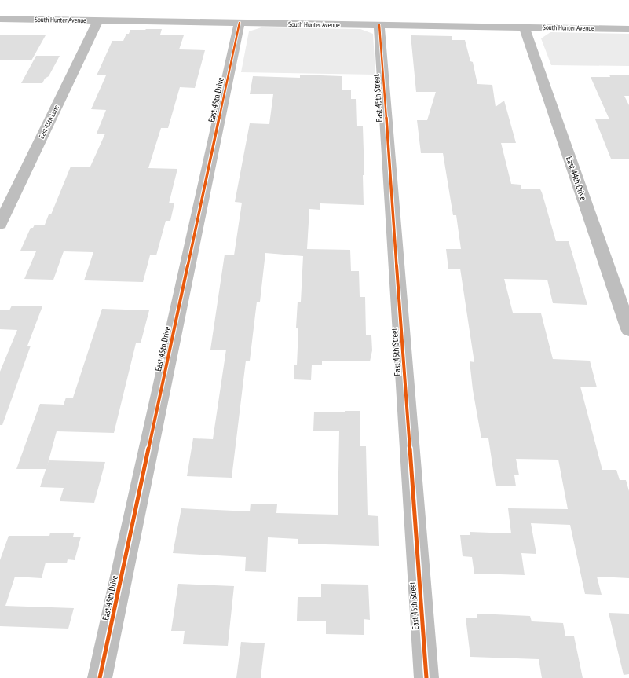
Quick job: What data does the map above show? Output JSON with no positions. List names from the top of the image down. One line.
{"streets":{"street":["South Hunter Avenue","East 45th Street","East 45th Drive","East 45th Lane","East 44th Drive"]},"crossings":[["South Hunter Avenue","East 45th Street"],["South Hunter Avenue","East 45th Drive"],["South Hunter Avenue","East 45th Lane"],["South Hunter Avenue","East 44th Drive"]]}
